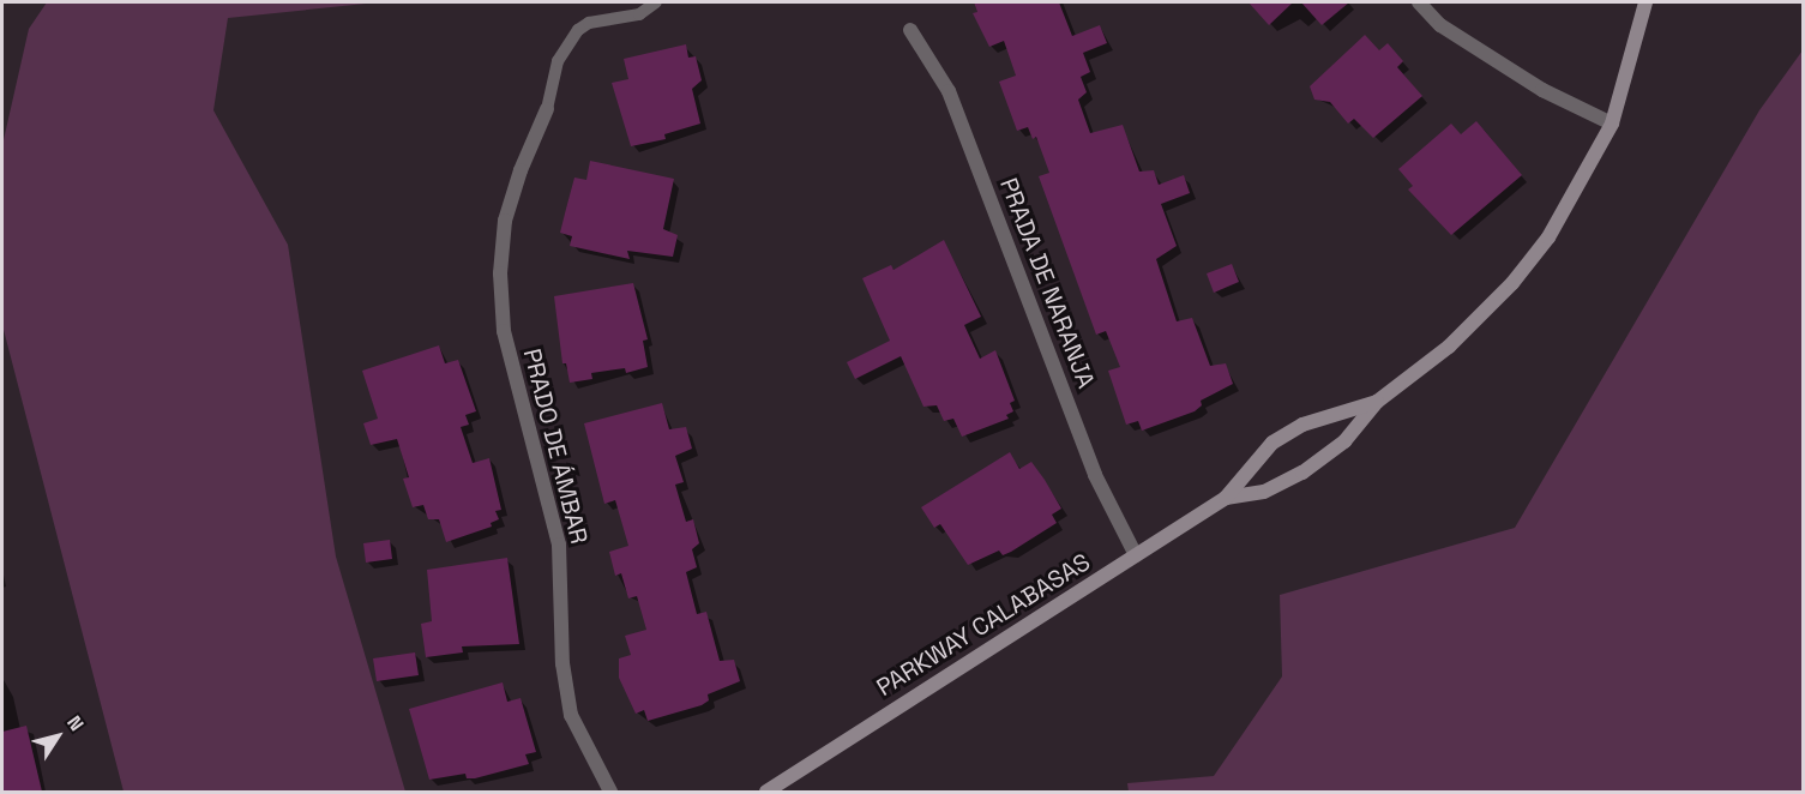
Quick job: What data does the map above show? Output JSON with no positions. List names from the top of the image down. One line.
{"streets":{"street":["PRADA DE NARANJA","PRADO DE ÁMBAR","PARKWAY CALABASAS"]},"crossings":[["PRADA DE NARANJA","PARKWAY CALABASAS"]],"north":"top right"}
